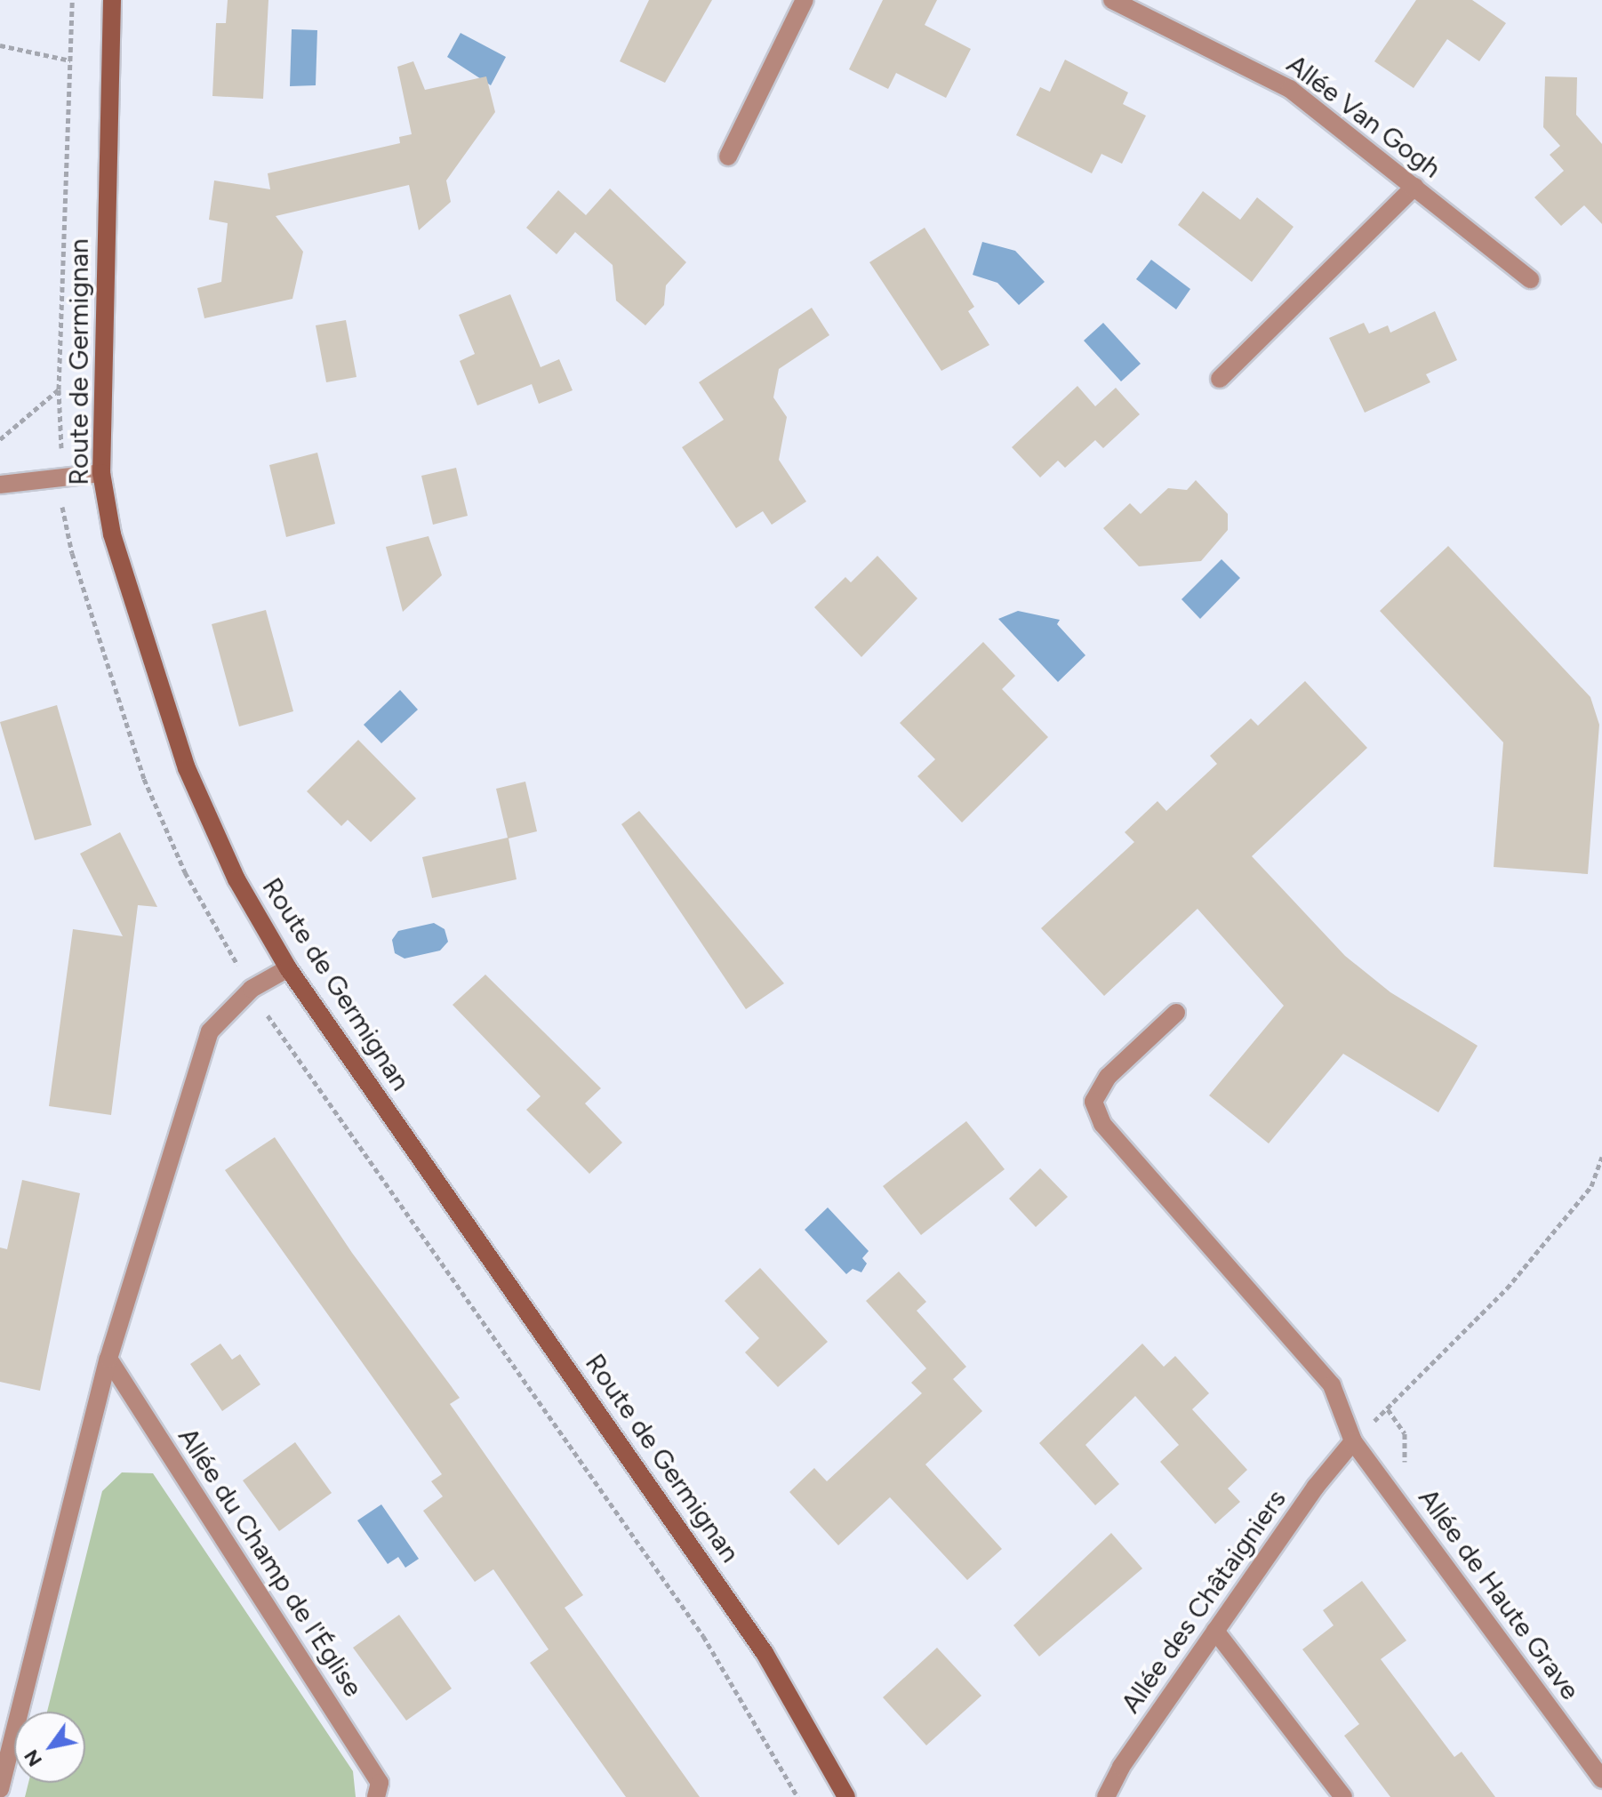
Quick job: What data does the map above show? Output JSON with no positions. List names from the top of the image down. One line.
{"streets":{"street":["Allée Van Gogh","Route de Germignan","Allée du Champ de l'Église","Allée de Haute Grave","Allée des Châtaigniers"]},"crossings":[["Allée de Haute Grave","Allée des Châtaigniers"]],"north":"bottom left"}
